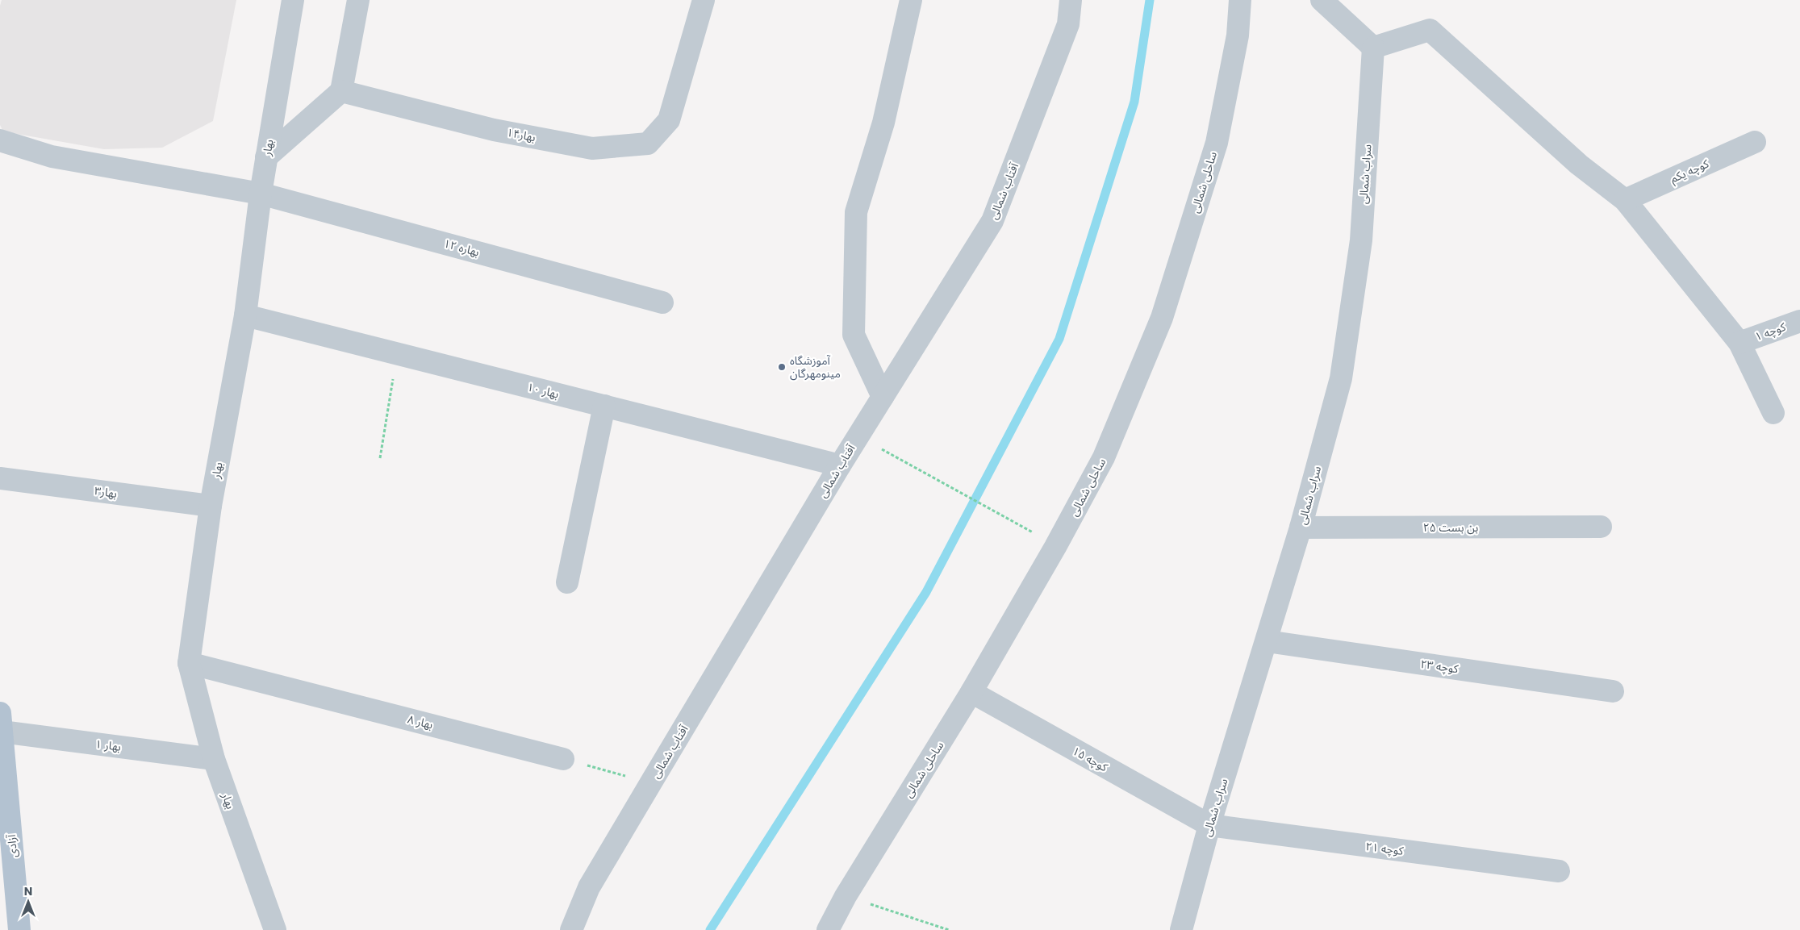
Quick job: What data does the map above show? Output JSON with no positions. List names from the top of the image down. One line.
{"streets":{"main road":["آزادی"],"street":["بهار۱۴","بهار","کوچه یکم","سراب شمالی","ساحلی شمالی","آفتاب شمالی","بهاره ۱۲","کوچه ۱","بهار ۱۰","بهار۳","بن بست ۲۵","کوچه ۲۳","بهار ۸","بهار ۱","کوچه ۱۵","کوچه ۲۱"]},"crossings":[["بهار","بهاره ۱۲"],["بهار","بهار ۱۰"],["بهار","بهار۳"],["بهار","بهار ۸"],["بهار","بهار ۱"],["سراب شمالی","بن بست ۲۵"],["سراب شمالی","کوچه ۲۳"],["سراب شمالی","کوچه ۱۵"],["سراب شمالی","کوچه ۲۱"],["ساحلی شمالی","کوچه ۱۵"],["آفتاب شمالی","بهار ۱۰"],["بهار ۱","آزادی"],["کوچه ۱۵","کوچه ۲۱"]],"places":["آموزشگاه مینومهرگان"],"north":"top"}
